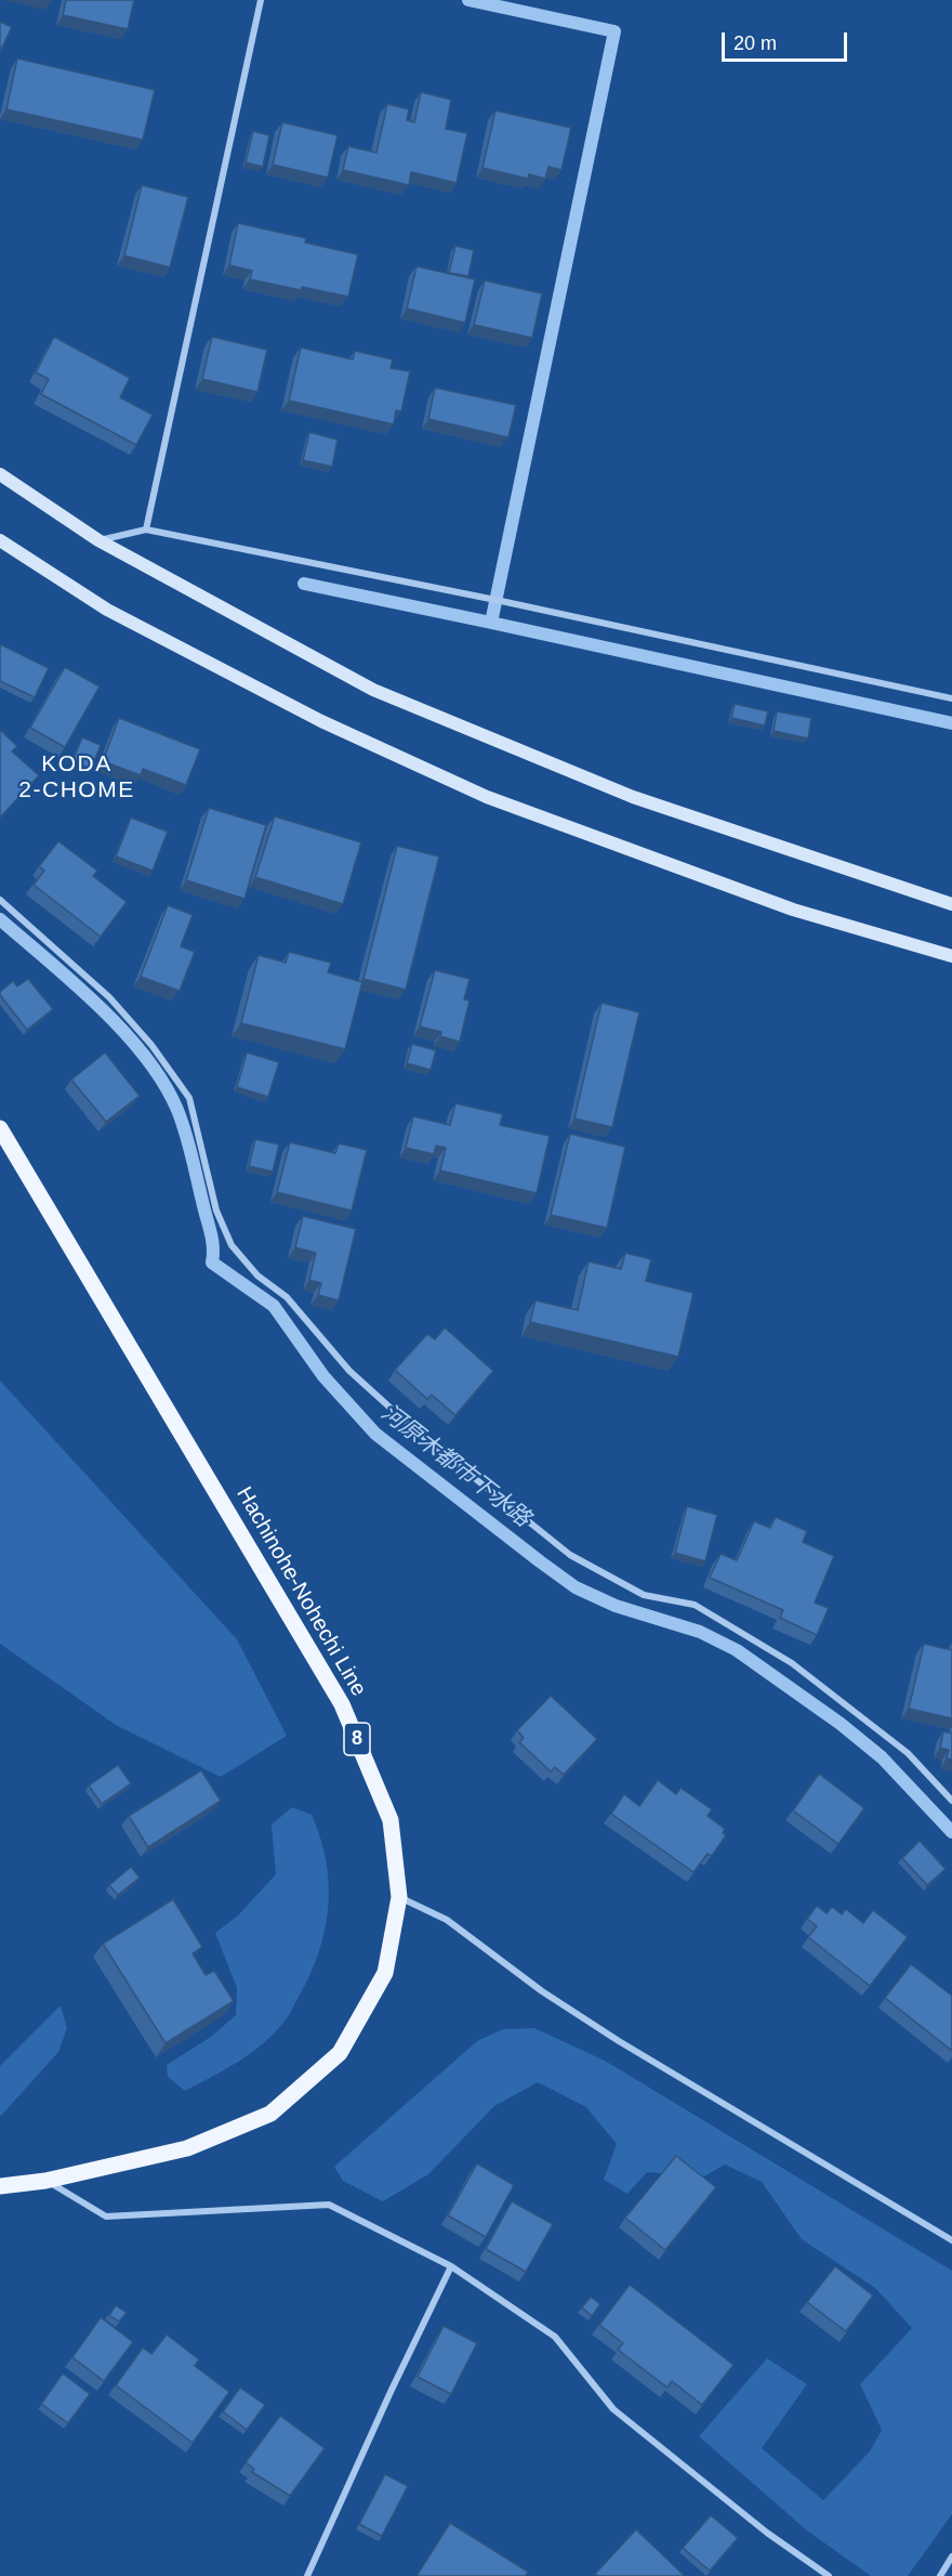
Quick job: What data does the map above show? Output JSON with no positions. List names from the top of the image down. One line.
{"streets":{"main road":["Hachinohe-Nohechi Line","8"]},"districts":["KODA 2-CHOME"],"water":["河原木都市下水路"],"scale_bar":"20 m"}
